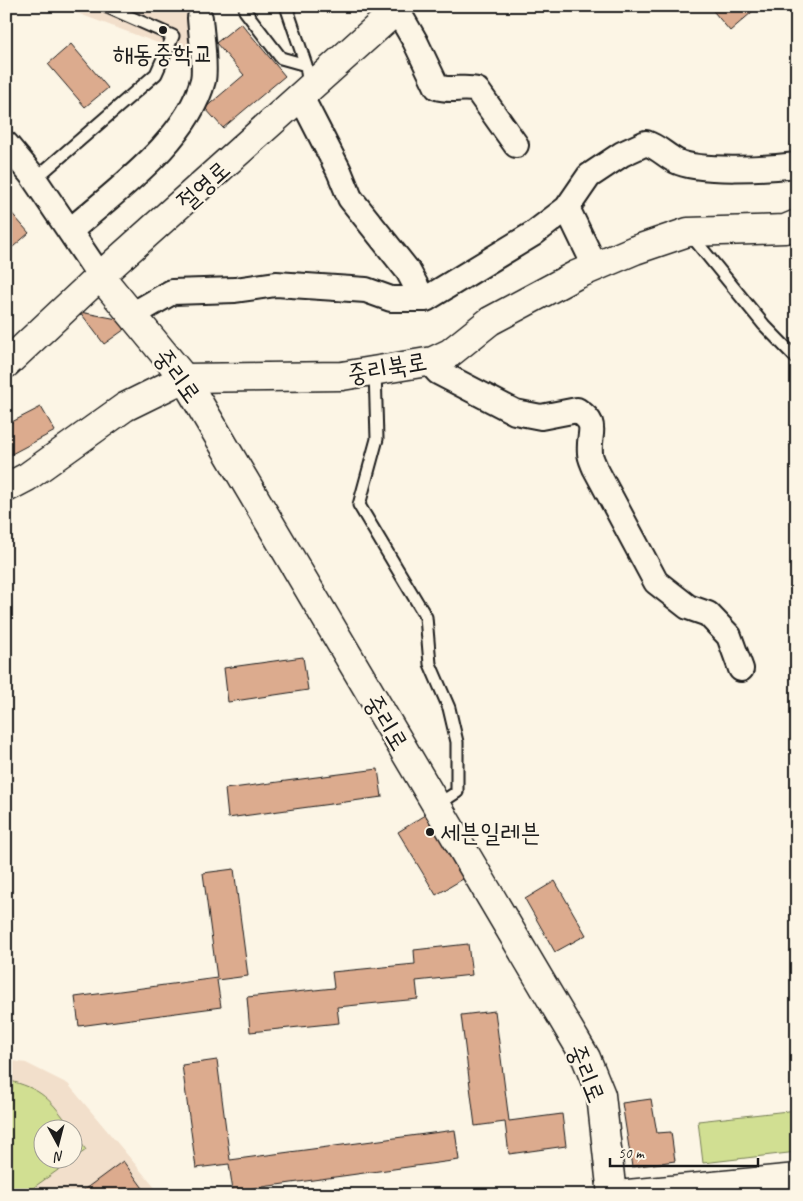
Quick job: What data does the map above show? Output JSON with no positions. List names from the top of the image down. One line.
{"streets":{"main road":["절영로","중리북로","중리로"]},"crossings":[["절영로","중리로"],["중리북로","중리로"]],"places":["해동중학교","세븐일레븐"],"scale_bar":"50 m","north":"bottom"}
